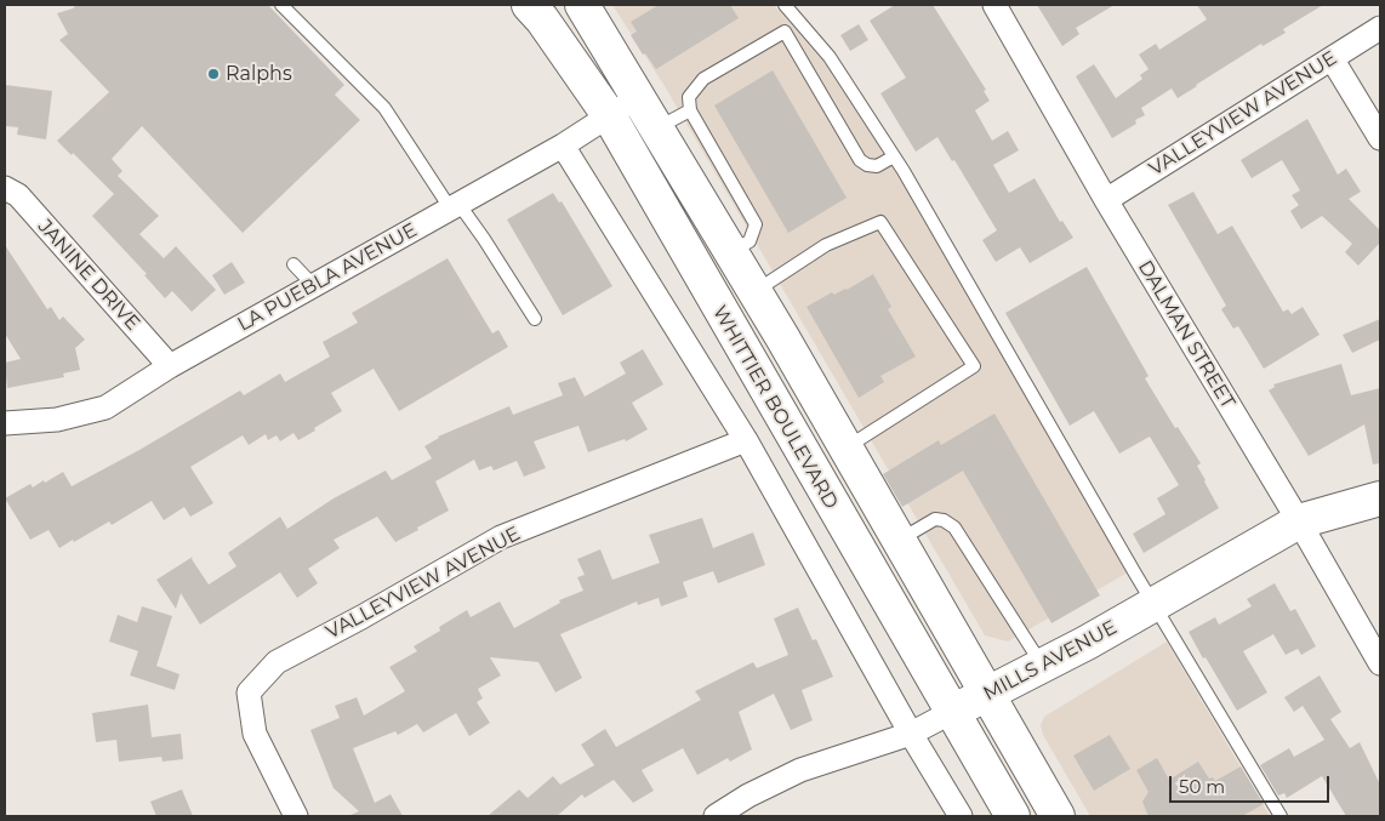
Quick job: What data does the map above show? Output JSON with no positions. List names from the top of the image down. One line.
{"streets":{"main road":["WHITTIER BOULEVARD","MILLS AVENUE"],"street":["VALLEYVIEW AVENUE","JANINE DRIVE","LA PUEBLA AVENUE","DALMAN STREET"]},"crossings":[["VALLEYVIEW AVENUE","DALMAN STREET"],["JANINE DRIVE","LA PUEBLA AVENUE"],["LA PUEBLA AVENUE","WHITTIER BOULEVARD"],["DALMAN STREET","MILLS AVENUE"],["WHITTIER BOULEVARD","MILLS AVENUE"]],"places":["Ralphs"],"scale_bar":"50 m"}
